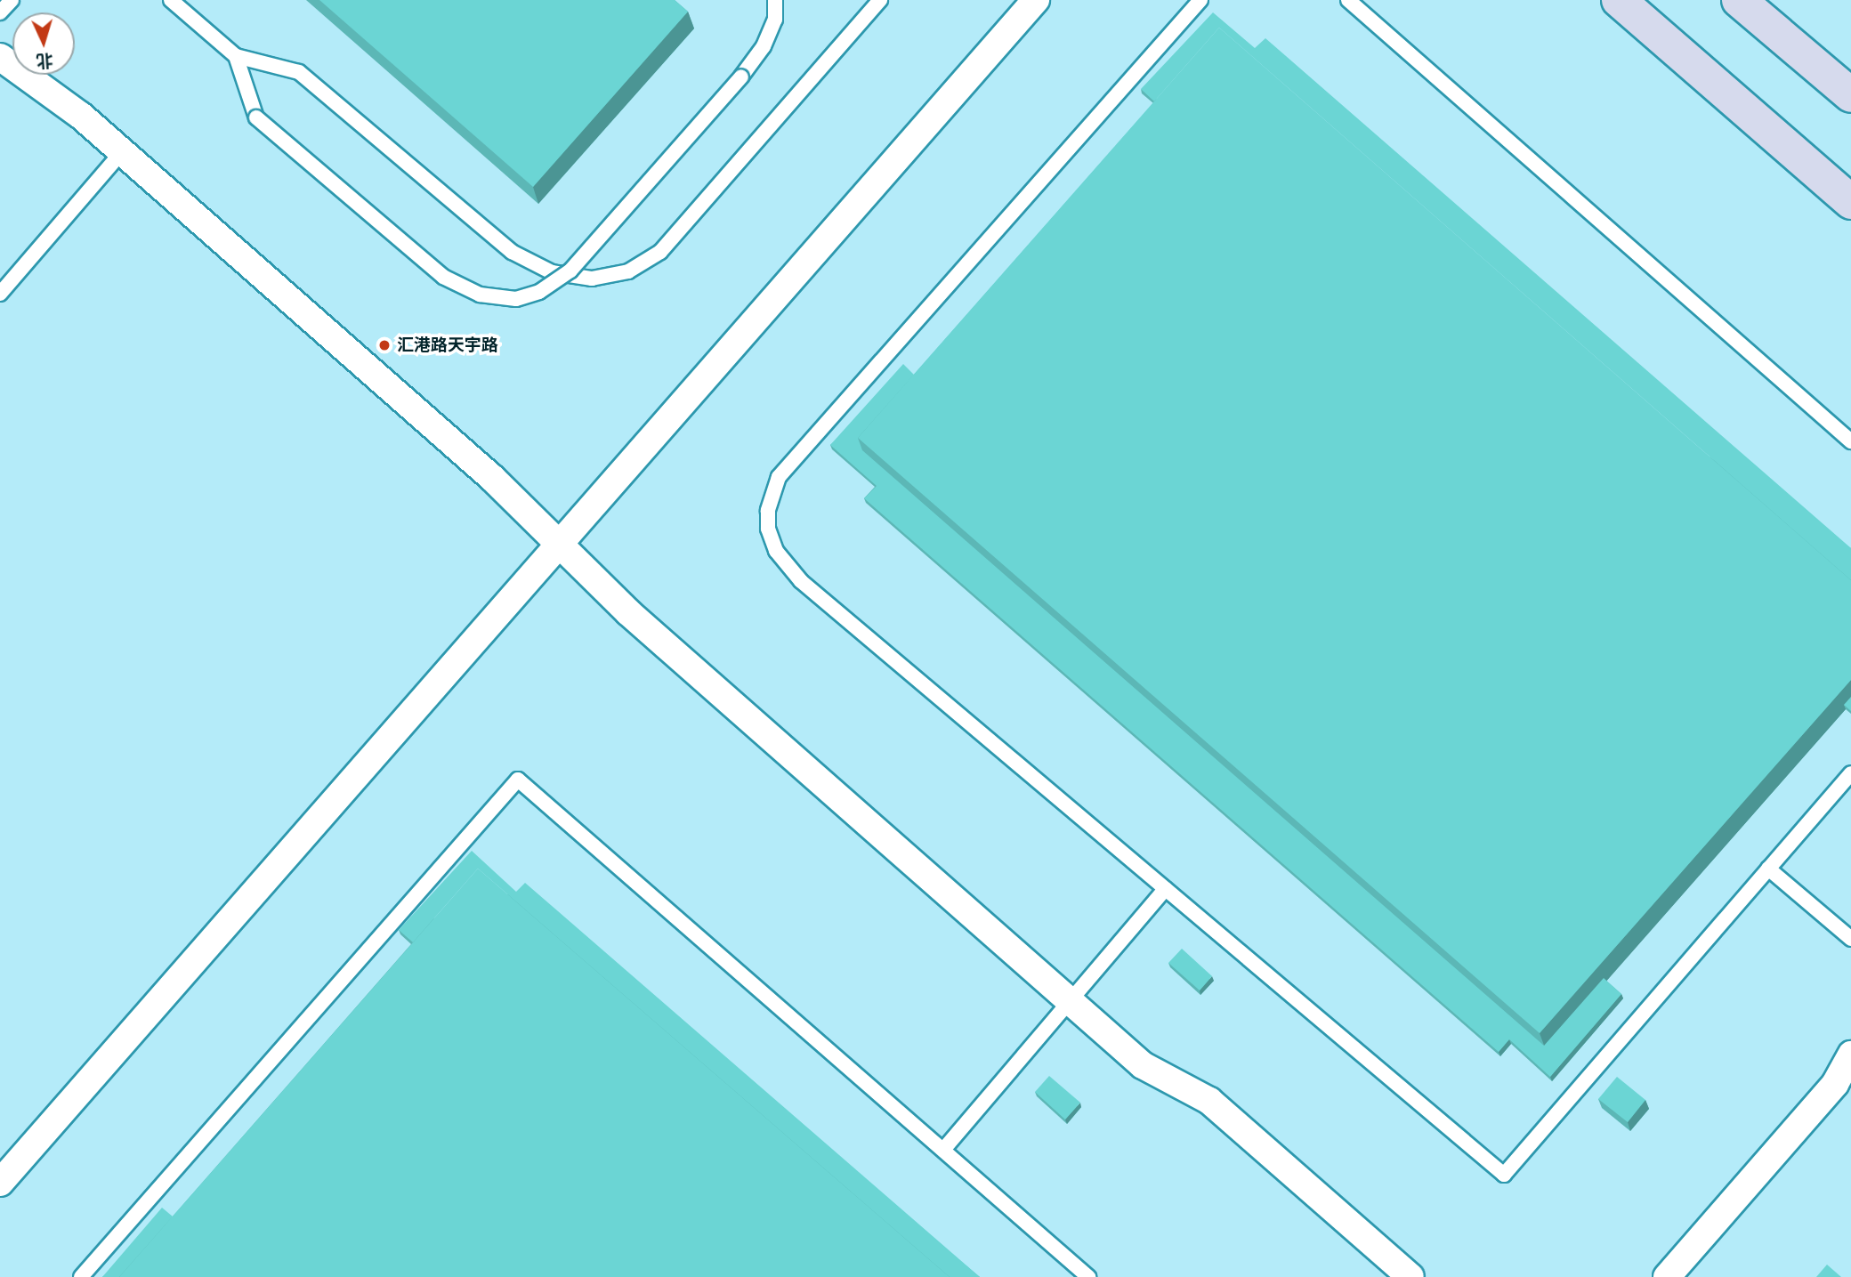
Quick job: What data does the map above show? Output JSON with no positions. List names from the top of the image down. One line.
{"places":["汇港路天宇路"],"north":"bottom"}
